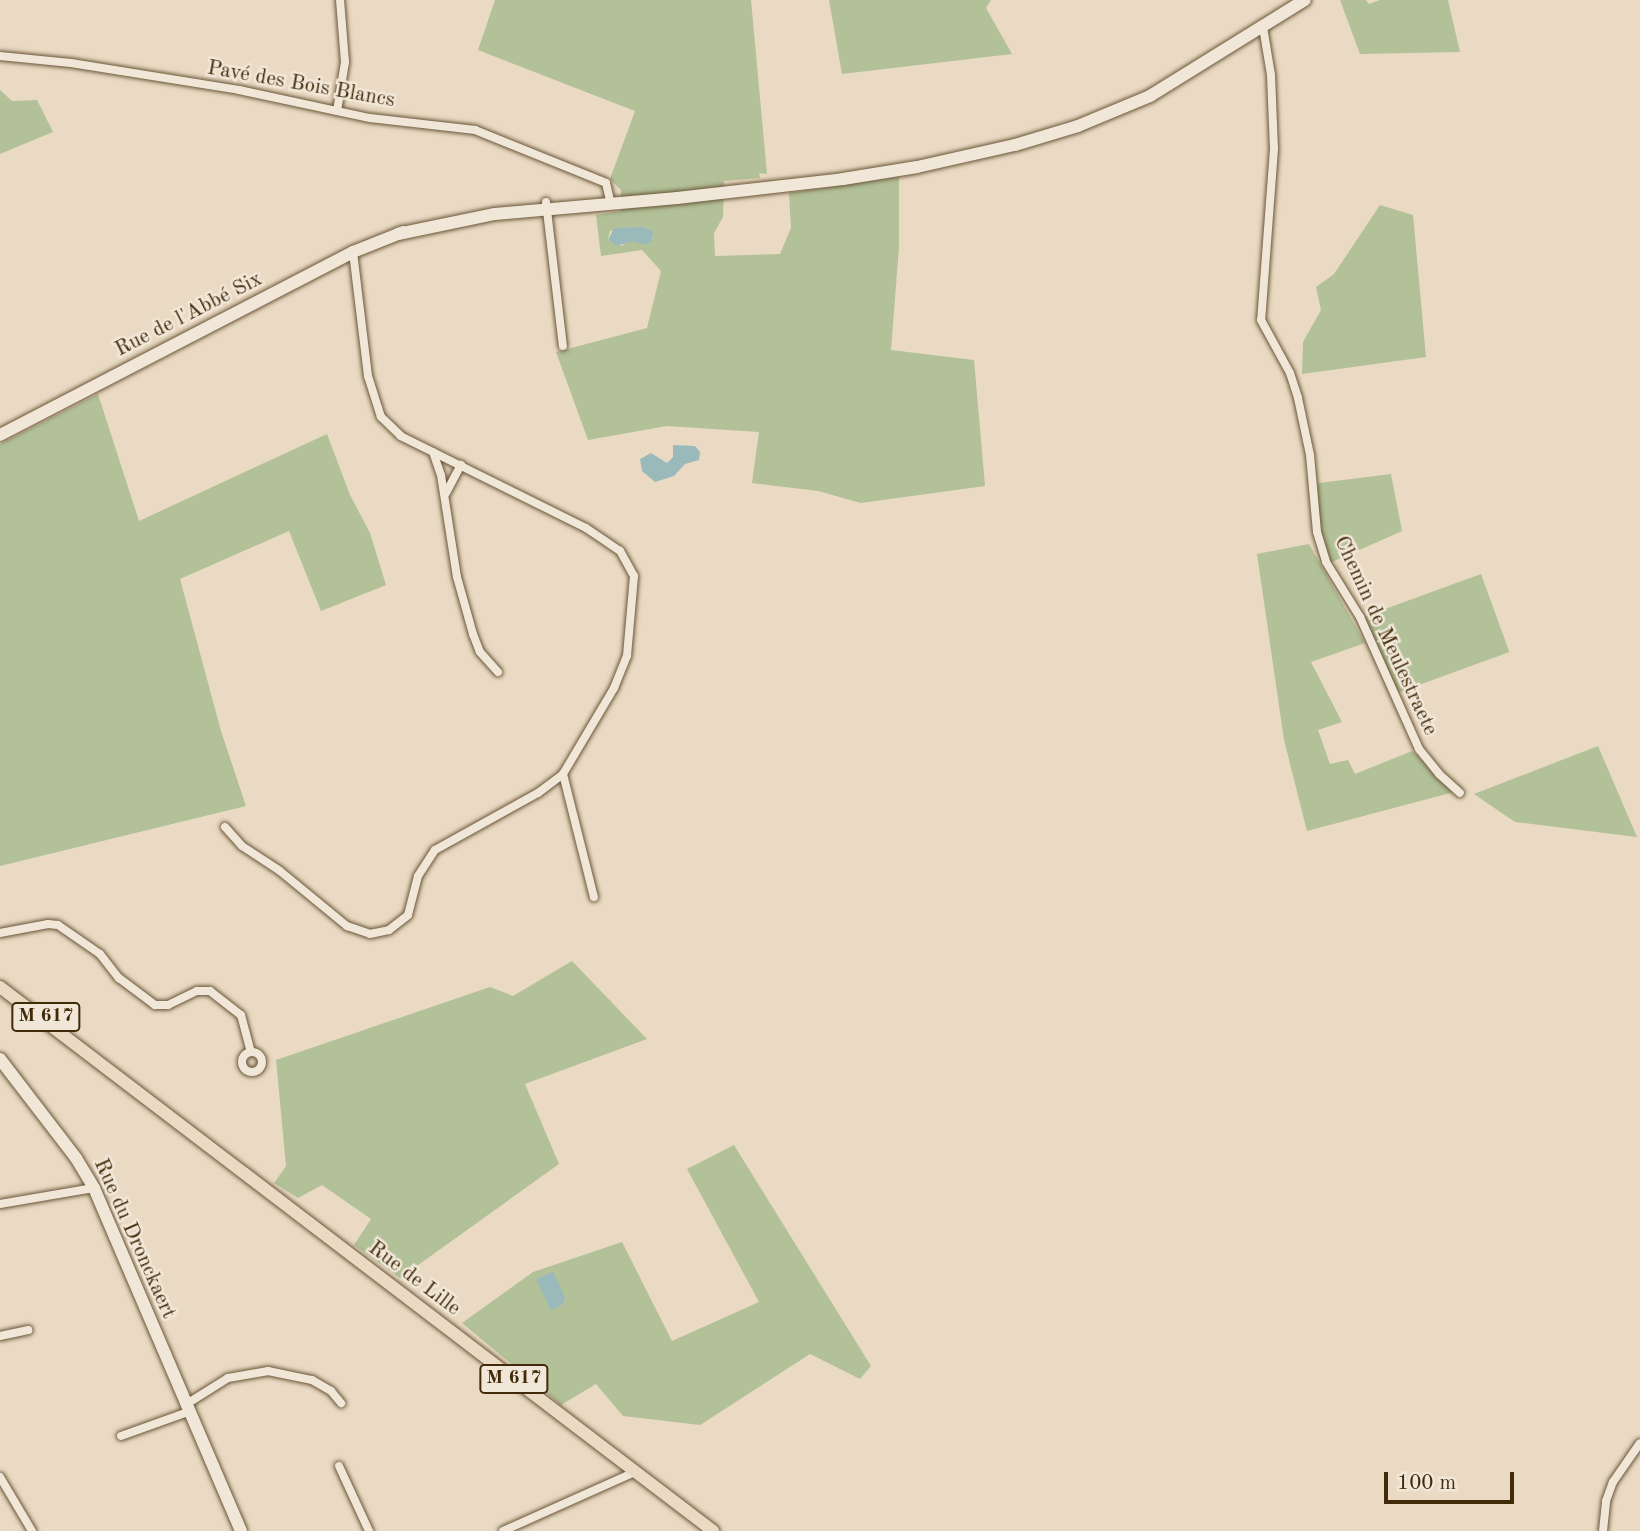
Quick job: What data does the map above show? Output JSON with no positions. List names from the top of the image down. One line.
{"streets":{"main road":["Rue de l'Abbé Six","M 617","Rue du Dronckaert","Rue de Lille"],"street":["Pavé des Bois Blancs","Chemin de Meulestraete"]},"crossings":[["Pavé des Bois Blancs","Rue de l'Abbé Six"],["Rue de l'Abbé Six","Chemin de Meulestraete"]],"scale_bar":"100 m"}
